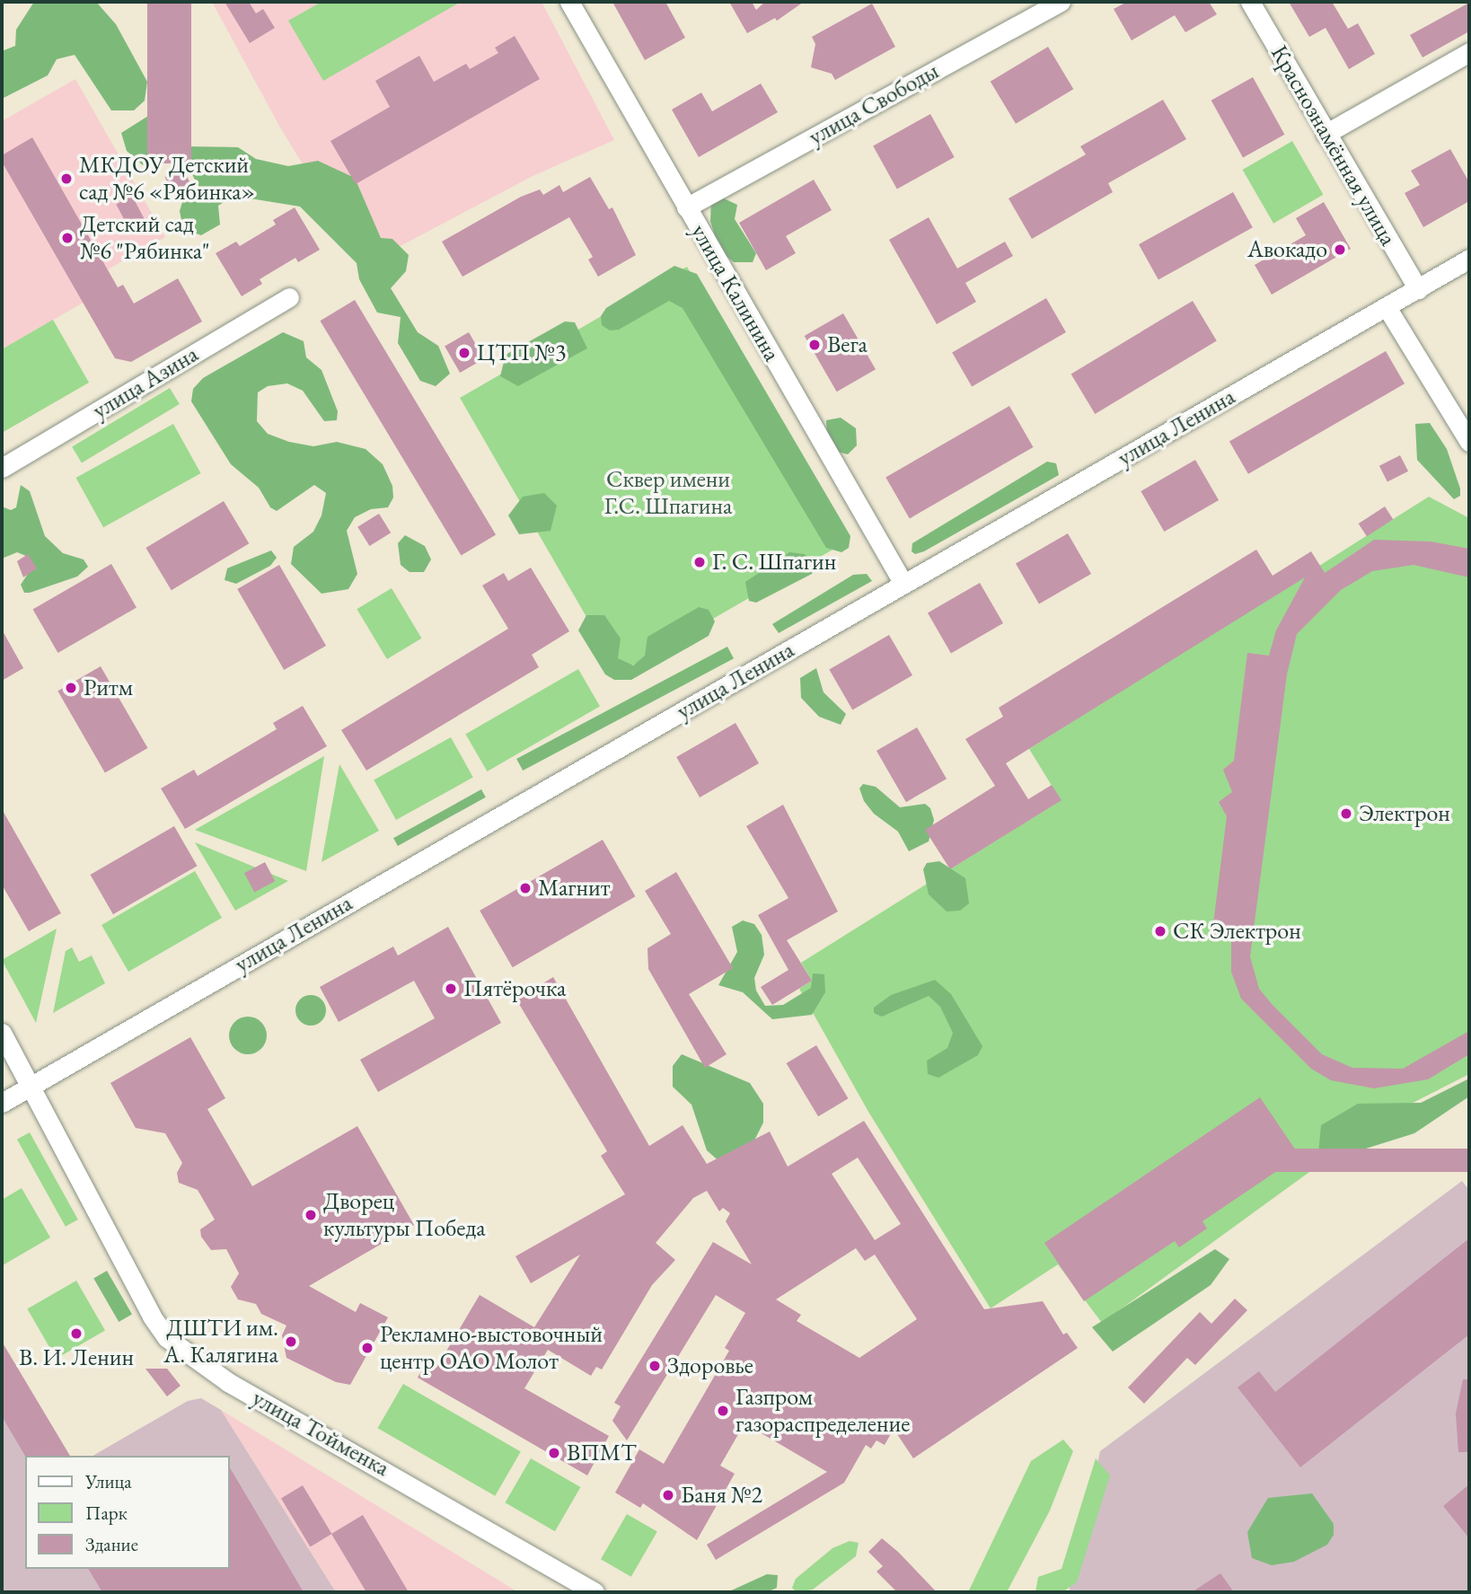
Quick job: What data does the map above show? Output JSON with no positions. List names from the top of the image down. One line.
{"streets":{"street":["улица Свободы","Краснознамённая улица","улица Калинина","улица Азина","улица Ленина","улица Тойменка"]},"crossings":[["улица Свободы","улица Калинина"],["Краснознамённая улица","улица Ленина"],["улица Калинина","улица Ленина"],["улица Ленина","улица Тойменка"]],"parks":["Сквер имени Г.С. Шпагина"],"places":["МКДОУ Детский сад №6 «Рябинка»","Детский сад №6 \"Рябинка\"","Авокадо","Вега","ЦТП №3","Г. С. Шпагин","Ритм","Электрон","Магнит","СК Электрон","Пятёрочка","Дворец культуры Победа","В. И. Ленин","ДШТИ им. А. Калягина","Рекламно-выстовочный центр ОАО Молот","Здоровье","Газпром газораспределение","ВПМТ","Баня №2"],"legend":["Улица","Парк","Здание"]}
